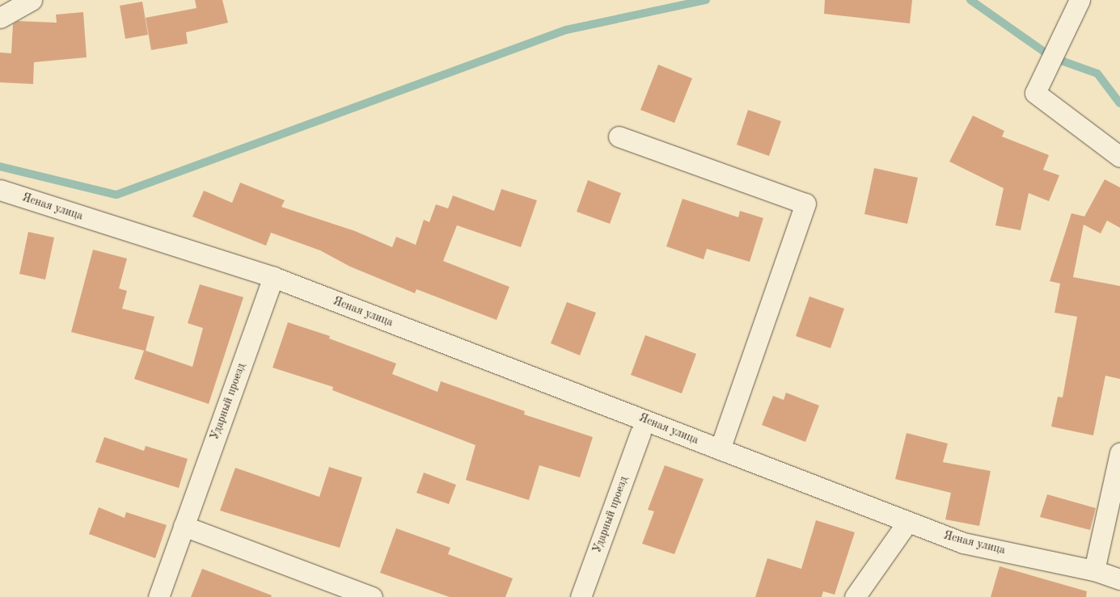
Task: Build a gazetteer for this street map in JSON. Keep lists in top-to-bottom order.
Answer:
{
  "streets": {
    "street": ["Ясная улица", "Ударный проезд"]
  },
  "crossings": [
    ["Ясная улица", "Ударный проезд"]
  ]
}
